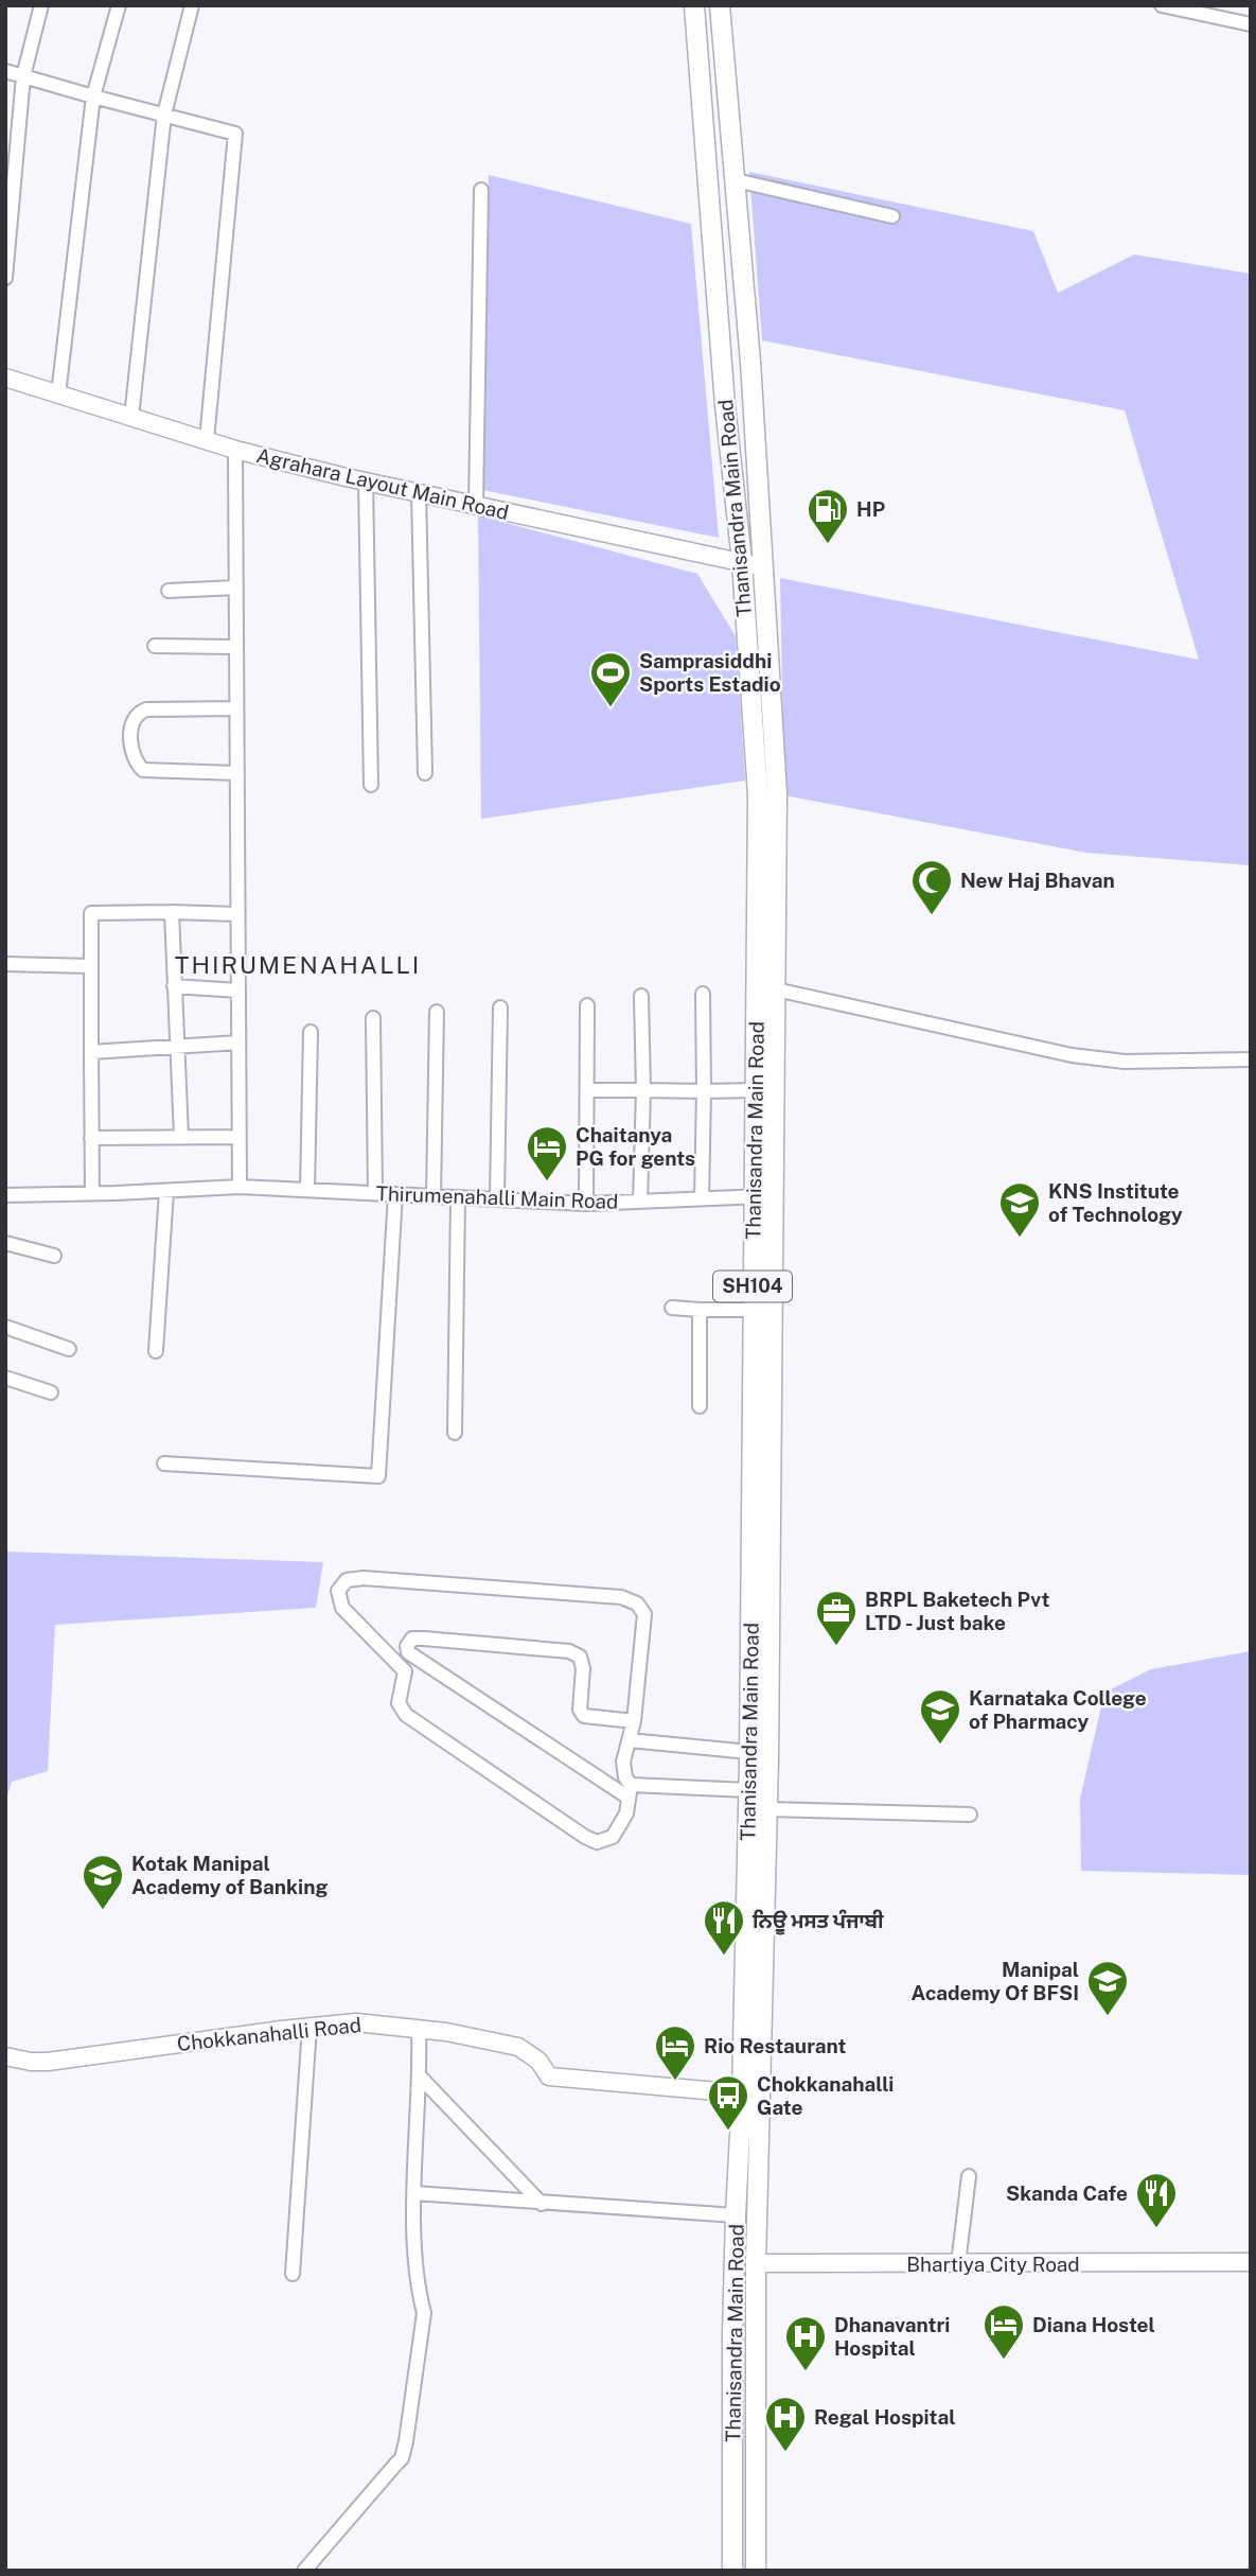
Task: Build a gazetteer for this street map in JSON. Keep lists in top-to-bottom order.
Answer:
{
  "streets": {
    "main road": ["Thanisandra Main Road", "SH104"],
    "street": [
      "Agrahara Layout Main Road",
      "Thirumenahalli Main Road",
      "Chokkanahalli Road",
      "Bhartiya City Road"
    ]
  },
  "crossings": [
    ["Agrahara Layout Main Road", "Thanisandra Main Road"],
    ["Thanisandra Main Road", "Thirumenahalli Main Road"],
    ["Thanisandra Main Road", "Chokkanahalli Road"],
    ["Thanisandra Main Road", "Bhartiya City Road"]
  ],
  "districts": ["THIRUMENAHALLI"],
  "places": {
    "fuel station": ["HP"],
    "sports": ["Samprasiddhi Sports Estadio"],
    "mosque": ["New Haj Bhavan"],
    "hotel": ["Chaitanya PG for gents", "Rio Restaurant", "Diana Hostel"],
    "school or university": [
      "KNS Institute of Technology",
      "Karnataka College of Pharmacy",
      "Kotak Manipal Academy of Banking",
      "Manipal Academy Of BFSI"
    ],
    "office": ["BRPL Baketech Pvt LTD - Just bake"],
    "restaurant": ["ਨਿਉੁੂ ਮਸਤ ਪੰਜਾਬੀ", "Skanda Cafe"],
    "bus stop": ["Chokkanahalli Gate"],
    "hospital": ["Dhanavantri Hospital", "Regal Hospital"]
  }
}
